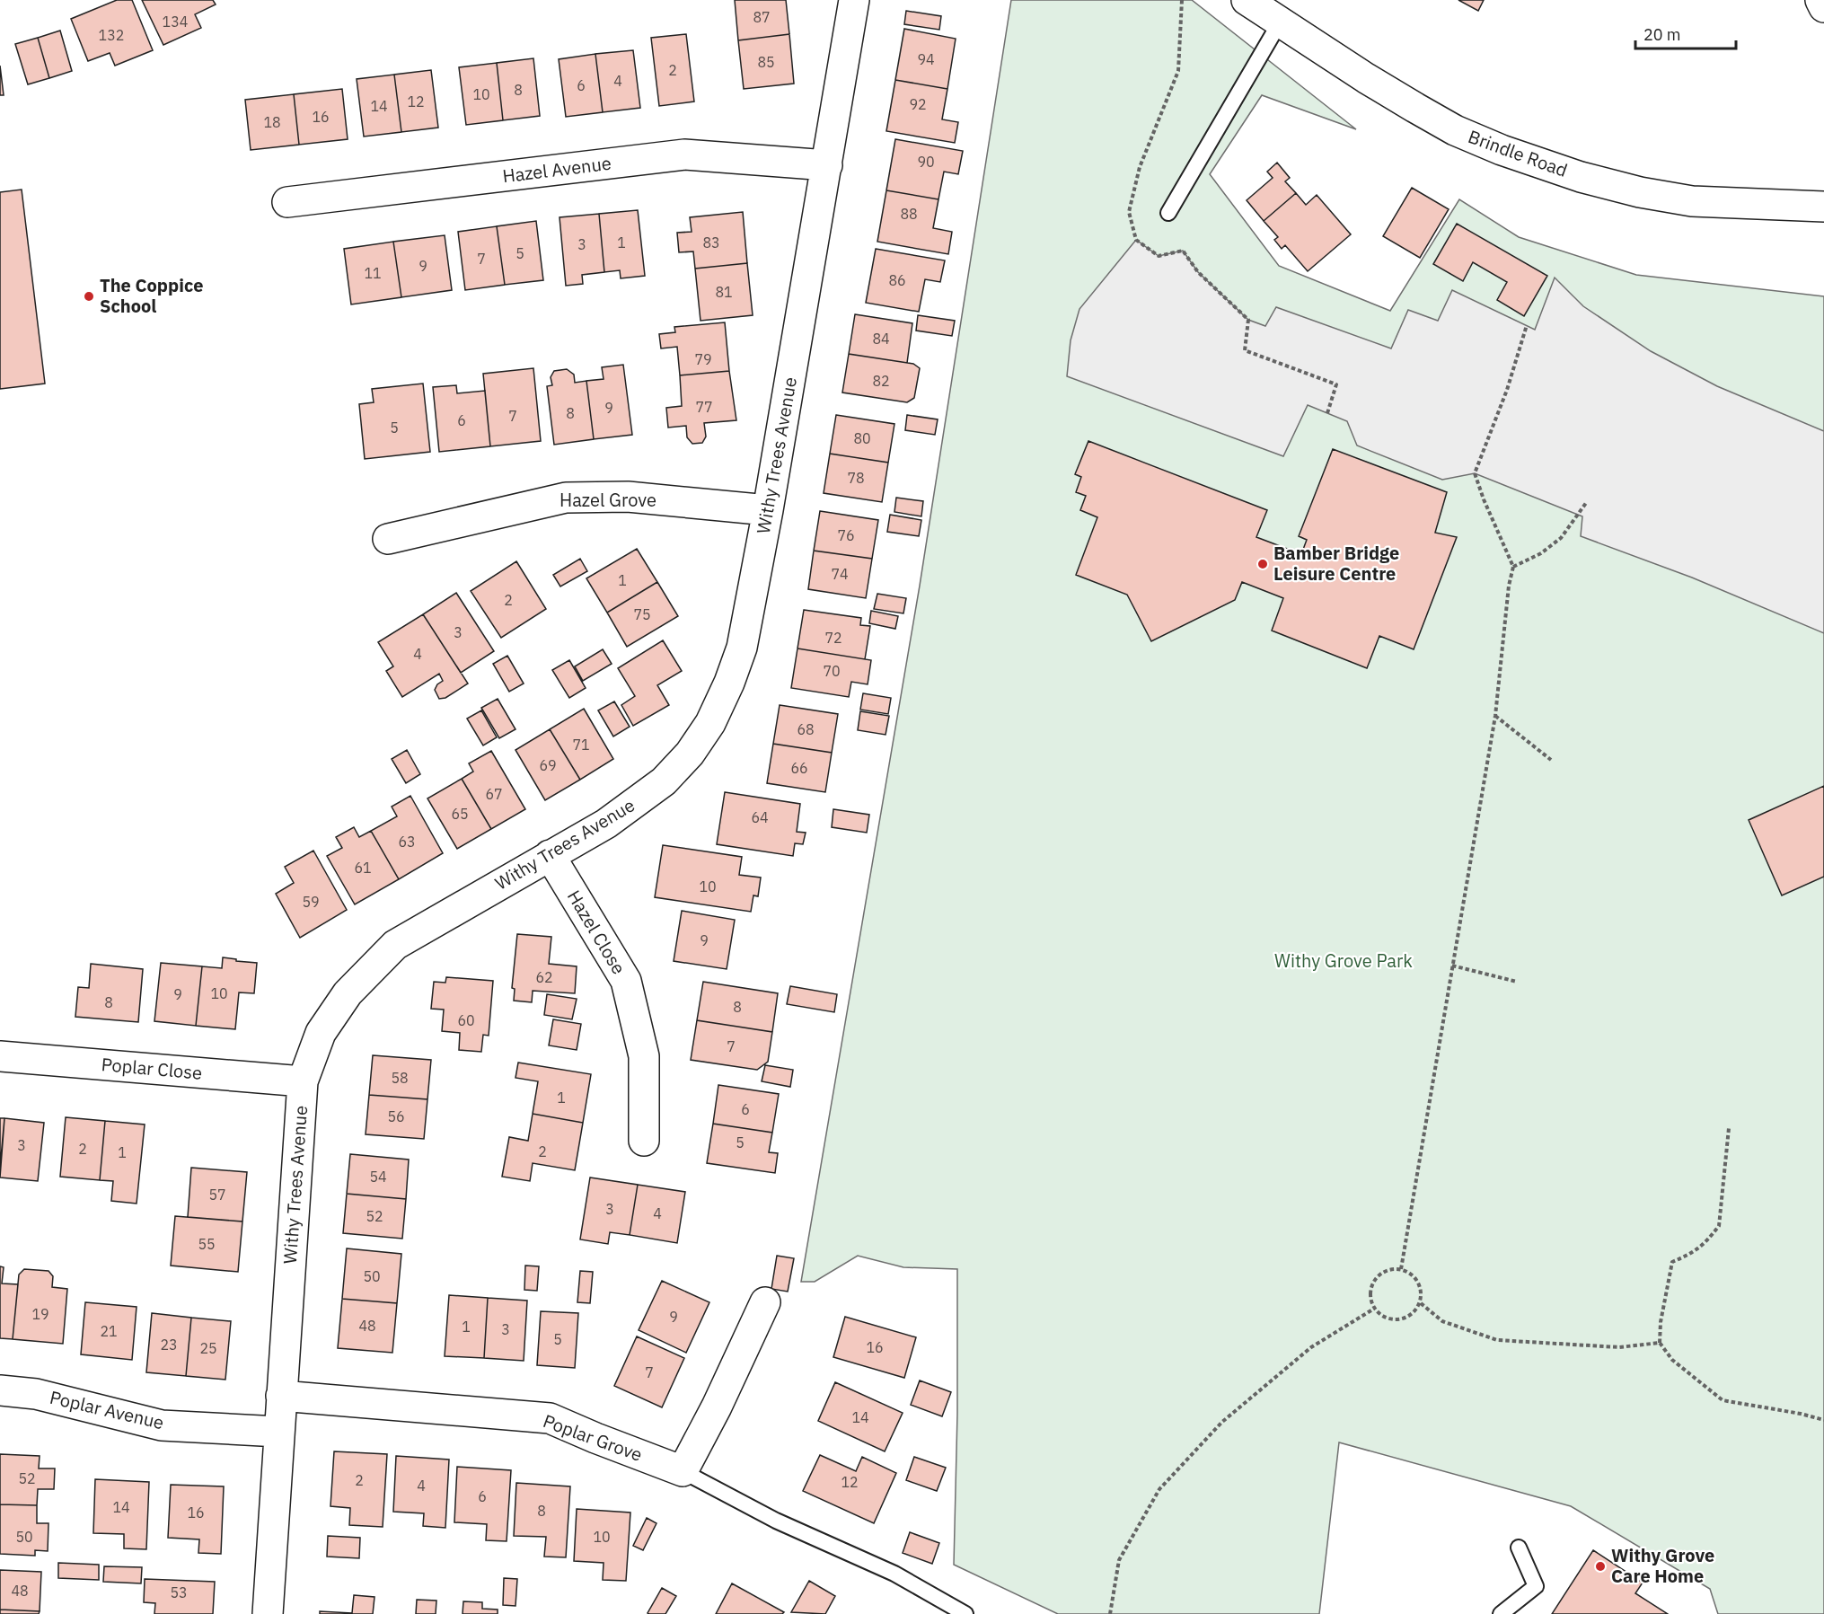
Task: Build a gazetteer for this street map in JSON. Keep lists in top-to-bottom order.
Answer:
{
  "streets": {
    "main road": [
      "Brindle Road",
      "Hazel Avenue",
      "Withy Trees Avenue",
      "Hazel Grove",
      "Hazel Close",
      "Poplar Close",
      "Poplar Avenue",
      "Poplar Grove"
    ]
  },
  "crossings": [
    ["Hazel Avenue", "Withy Trees Avenue"],
    ["Withy Trees Avenue", "Hazel Grove"],
    ["Withy Trees Avenue", "Hazel Close"],
    ["Withy Trees Avenue", "Poplar Close"],
    ["Withy Trees Avenue", "Poplar Avenue"],
    ["Withy Trees Avenue", "Poplar Grove"]
  ],
  "parks": ["Withy Grove Park"],
  "places": ["The Coppice School", "Bamber Bridge Leisure Centre", "Withy Grove Care Home"],
  "house_numbers": [
    "87",
    "134",
    "132",
    "94",
    "85",
    "2",
    "4",
    "6",
    "8",
    "10",
    "12",
    "92",
    "14",
    "16",
    "18",
    "90",
    "88",
    "1",
    "83",
    "3",
    "5",
    "7",
    "9",
    "11",
    "86",
    "81",
    "84",
    "79",
    "82",
    "77",
    "9",
    "8",
    "7",
    "6",
    "5",
    "80",
    "78",
    "76",
    "74",
    "1",
    "2",
    "75",
    "3",
    "72",
    "4",
    "70",
    "68",
    "71",
    "69",
    "66",
    "67",
    "65",
    "64",
    "63",
    "61",
    "10",
    "59",
    "9",
    "62",
    "10",
    "9",
    "8",
    "8",
    "60",
    "7",
    "58",
    "1",
    "6",
    "56",
    "5",
    "3",
    "2",
    "2",
    "1",
    "54",
    "57",
    "3",
    "4",
    "52",
    "55",
    "50",
    "19",
    "9",
    "48",
    "1",
    "3",
    "21",
    "5",
    "23",
    "16",
    "25",
    "7",
    "14",
    "52",
    "2",
    "12",
    "4",
    "6",
    "14",
    "8",
    "16",
    "50",
    "10",
    "48",
    "53"
  ],
  "scale_bar": "20 m"
}
